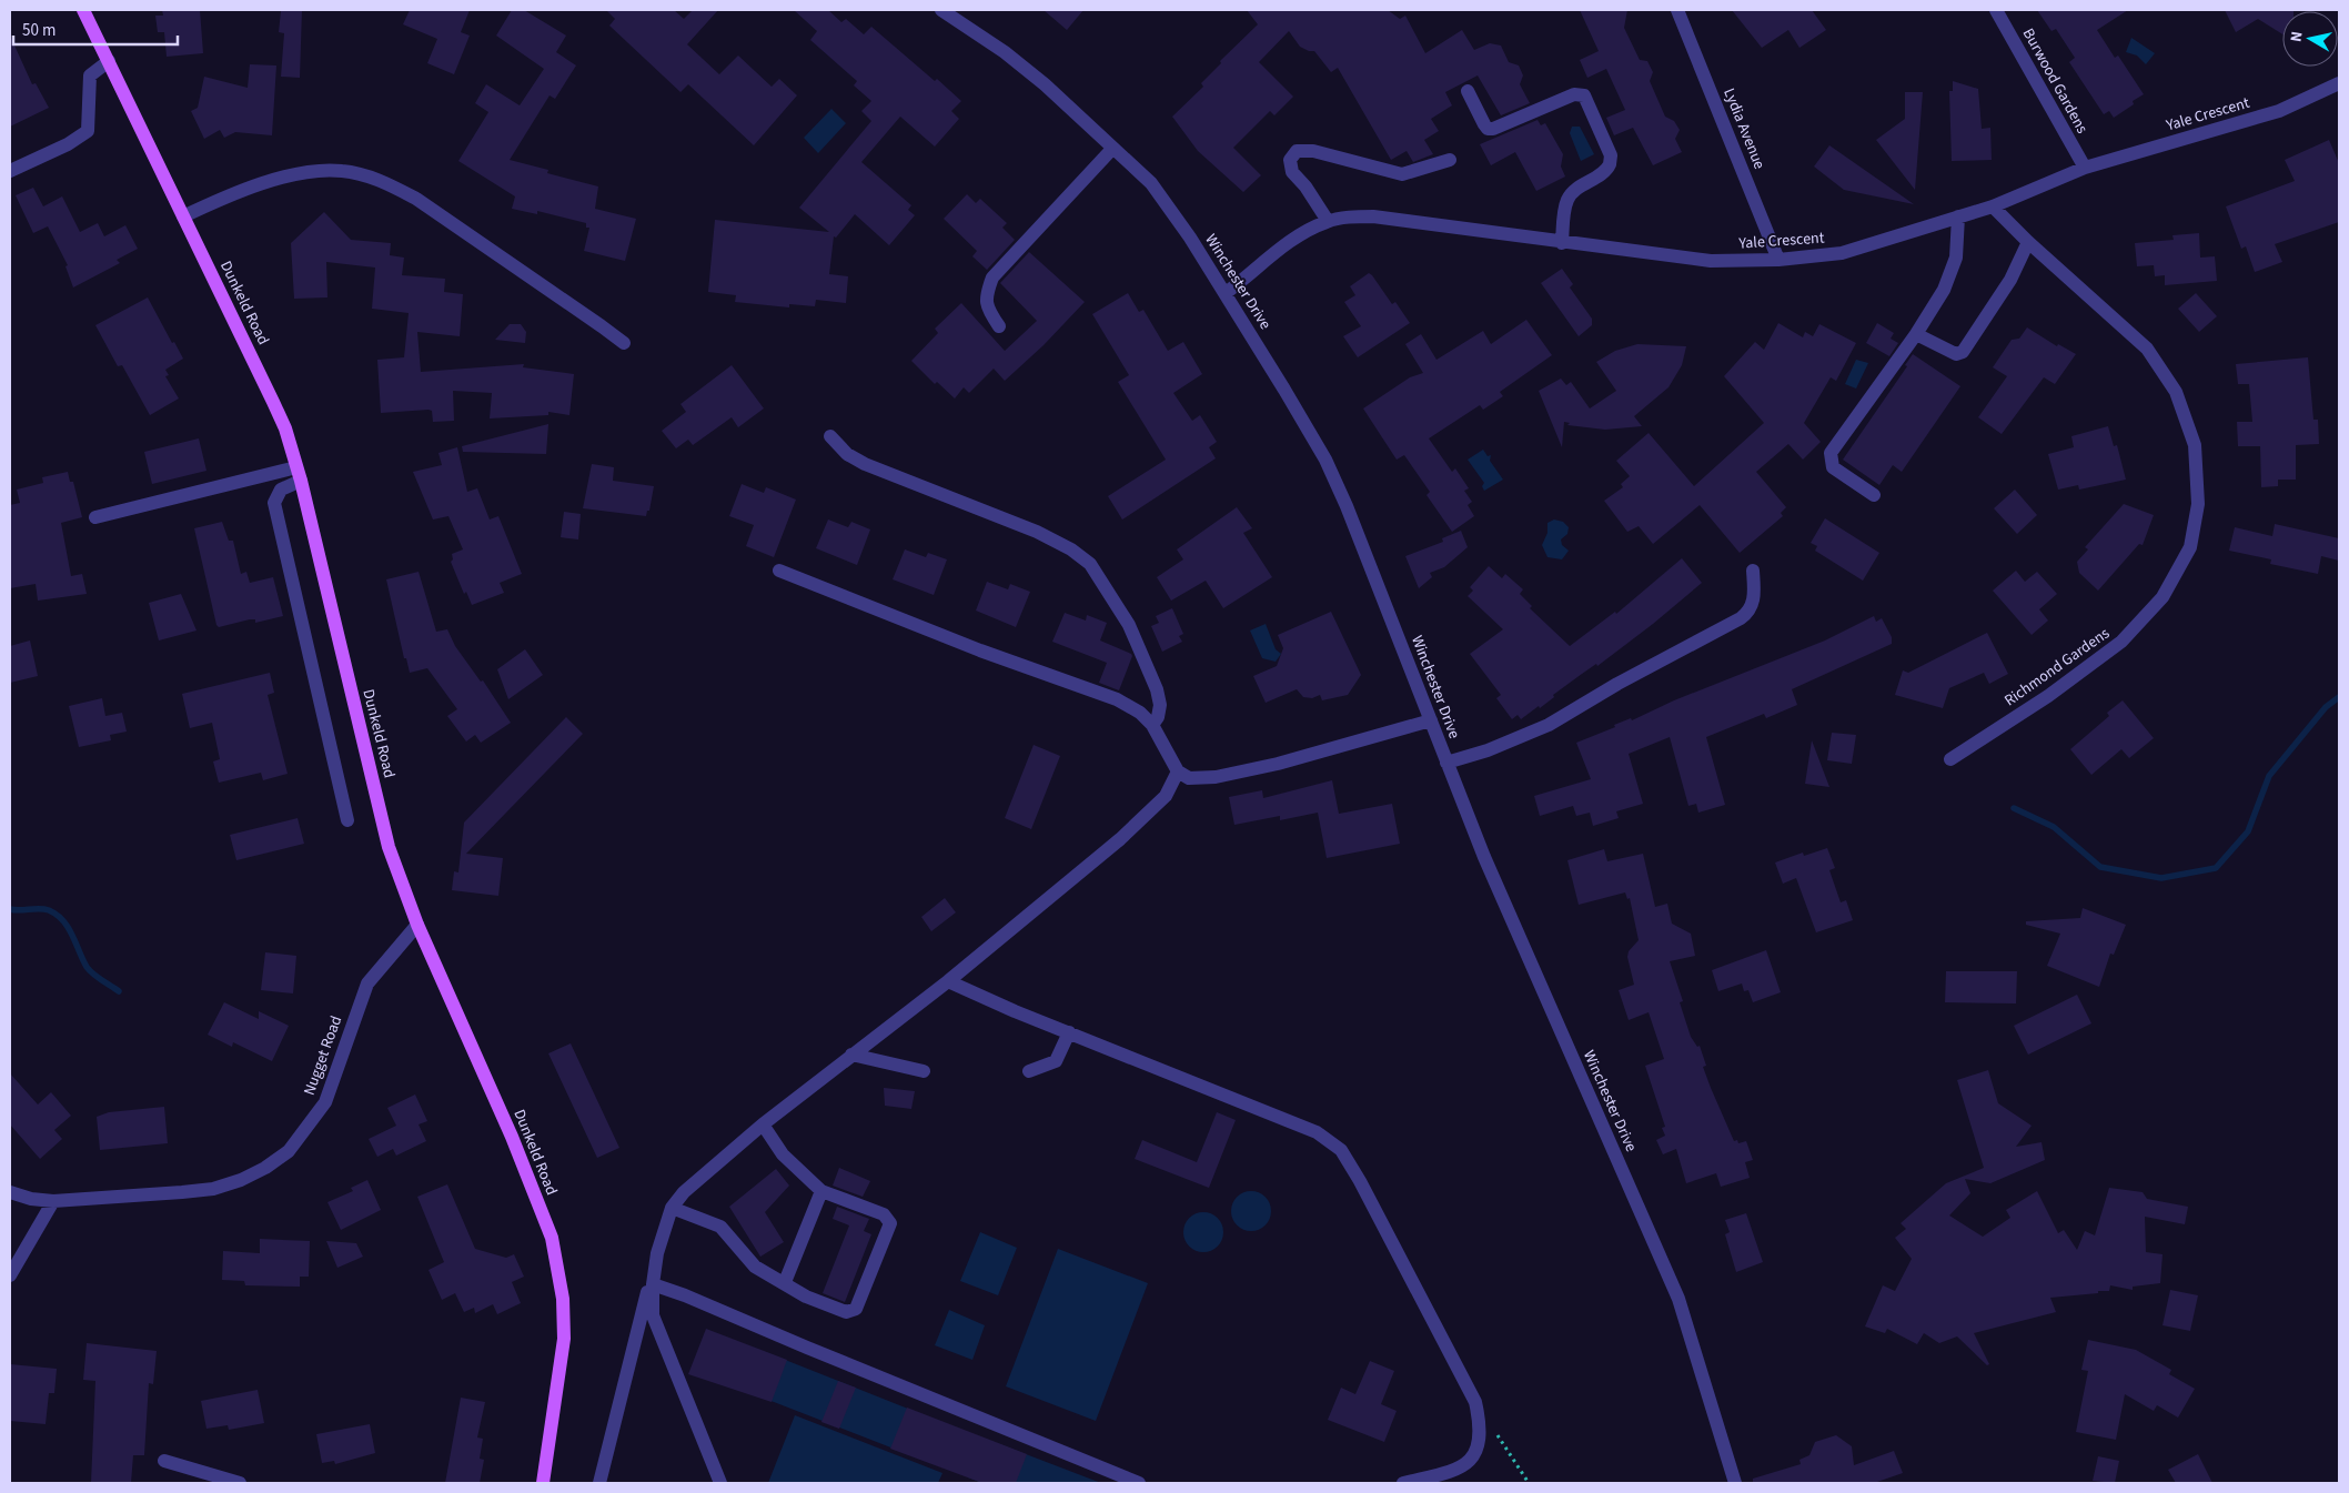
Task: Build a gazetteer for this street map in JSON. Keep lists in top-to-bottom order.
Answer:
{
  "streets": {
    "main road": ["Dunkeld Road"],
    "street": [
      "Burwood Gardens",
      "Yale Crescent",
      "Lydia Avenue",
      "Winchester Drive",
      "Richmond Gardens",
      "Nugget Road"
    ]
  },
  "crossings": [
    ["Burwood Gardens", "Yale Crescent"],
    ["Yale Crescent", "Lydia Avenue"],
    ["Yale Crescent", "Winchester Drive"],
    ["Yale Crescent", "Richmond Gardens"],
    ["Dunkeld Road", "Nugget Road"]
  ],
  "scale_bar": "50 m",
  "north": "left"
}
